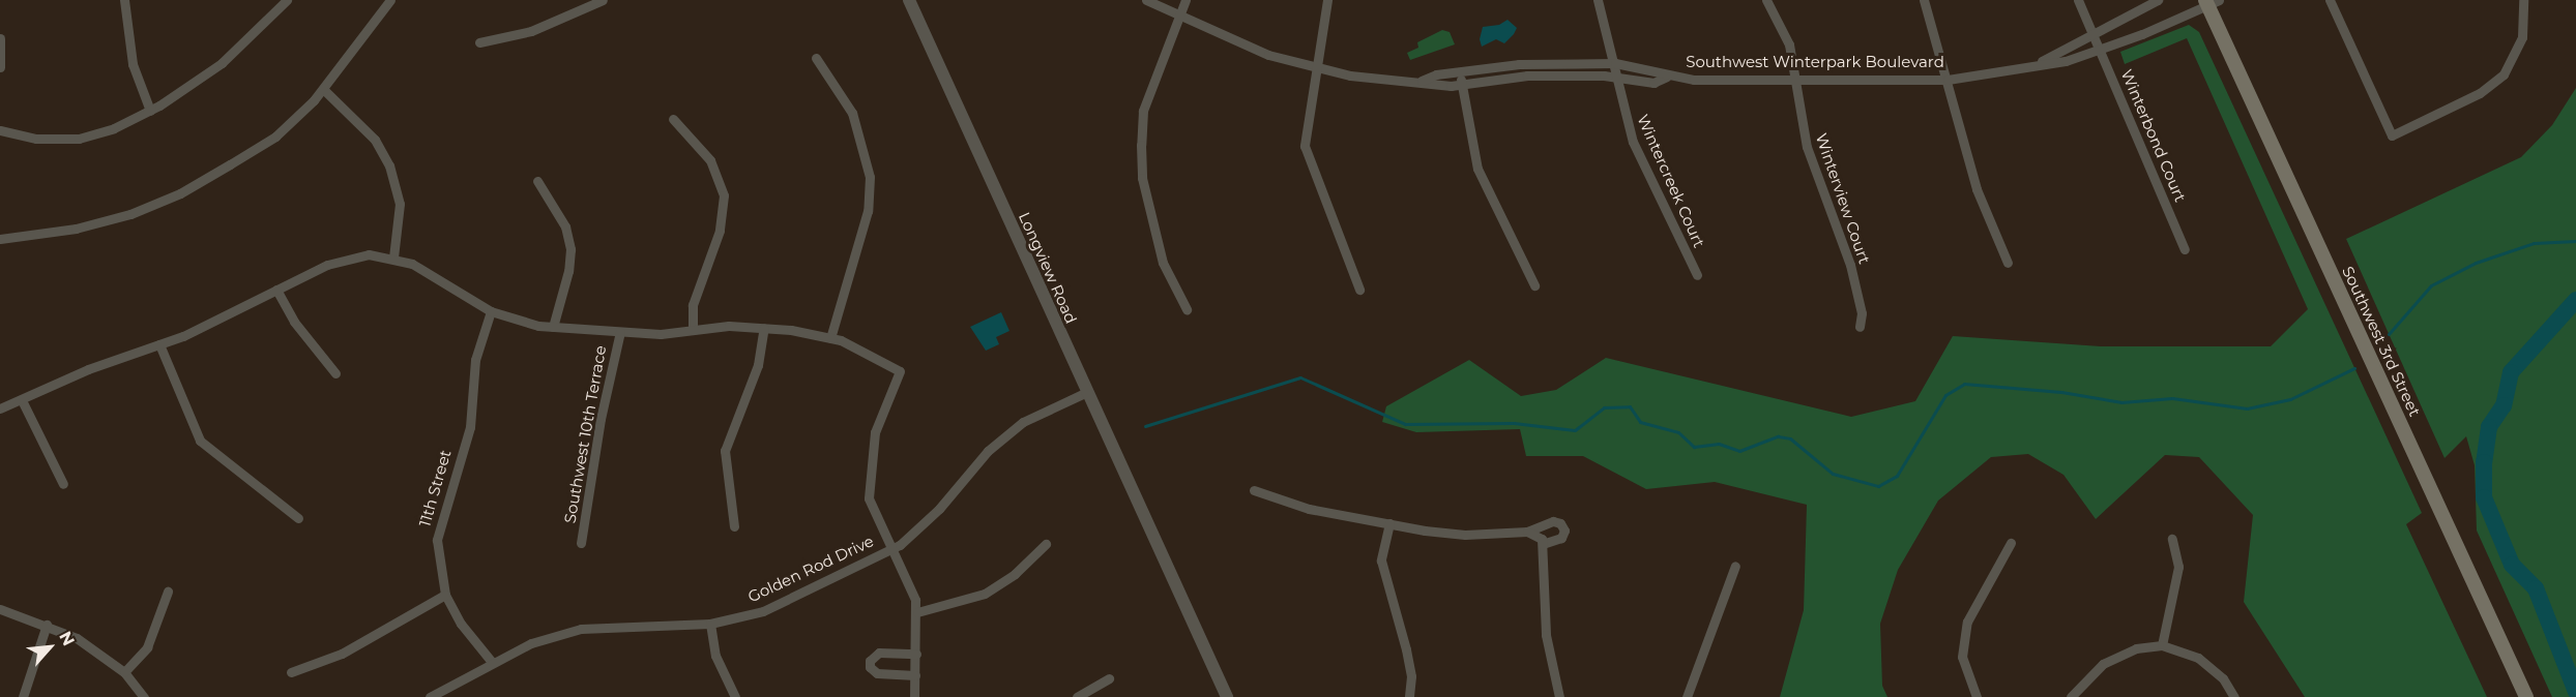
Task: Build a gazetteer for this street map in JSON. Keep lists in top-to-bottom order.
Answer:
{
  "streets": {
    "main road": ["Southwest 3rd Street"],
    "street": [
      "Southwest Winterpark Boulevard",
      "Winterbond Court",
      "Wintercreek Court",
      "Winterview Court",
      "Longview Road",
      "Southwest 10th Terrace",
      "11th Street",
      "Golden Rod Drive"
    ]
  },
  "crossings": [
    ["Southwest Winterpark Boulevard", "Winterbond Court"],
    ["Southwest Winterpark Boulevard", "Wintercreek Court"],
    ["Southwest Winterpark Boulevard", "Winterview Court"],
    ["Southwest Winterpark Boulevard", "Southwest 3rd Street"],
    ["Longview Road", "Golden Rod Drive"],
    ["11th Street", "Golden Rod Drive"]
  ],
  "north": "top right"
}
